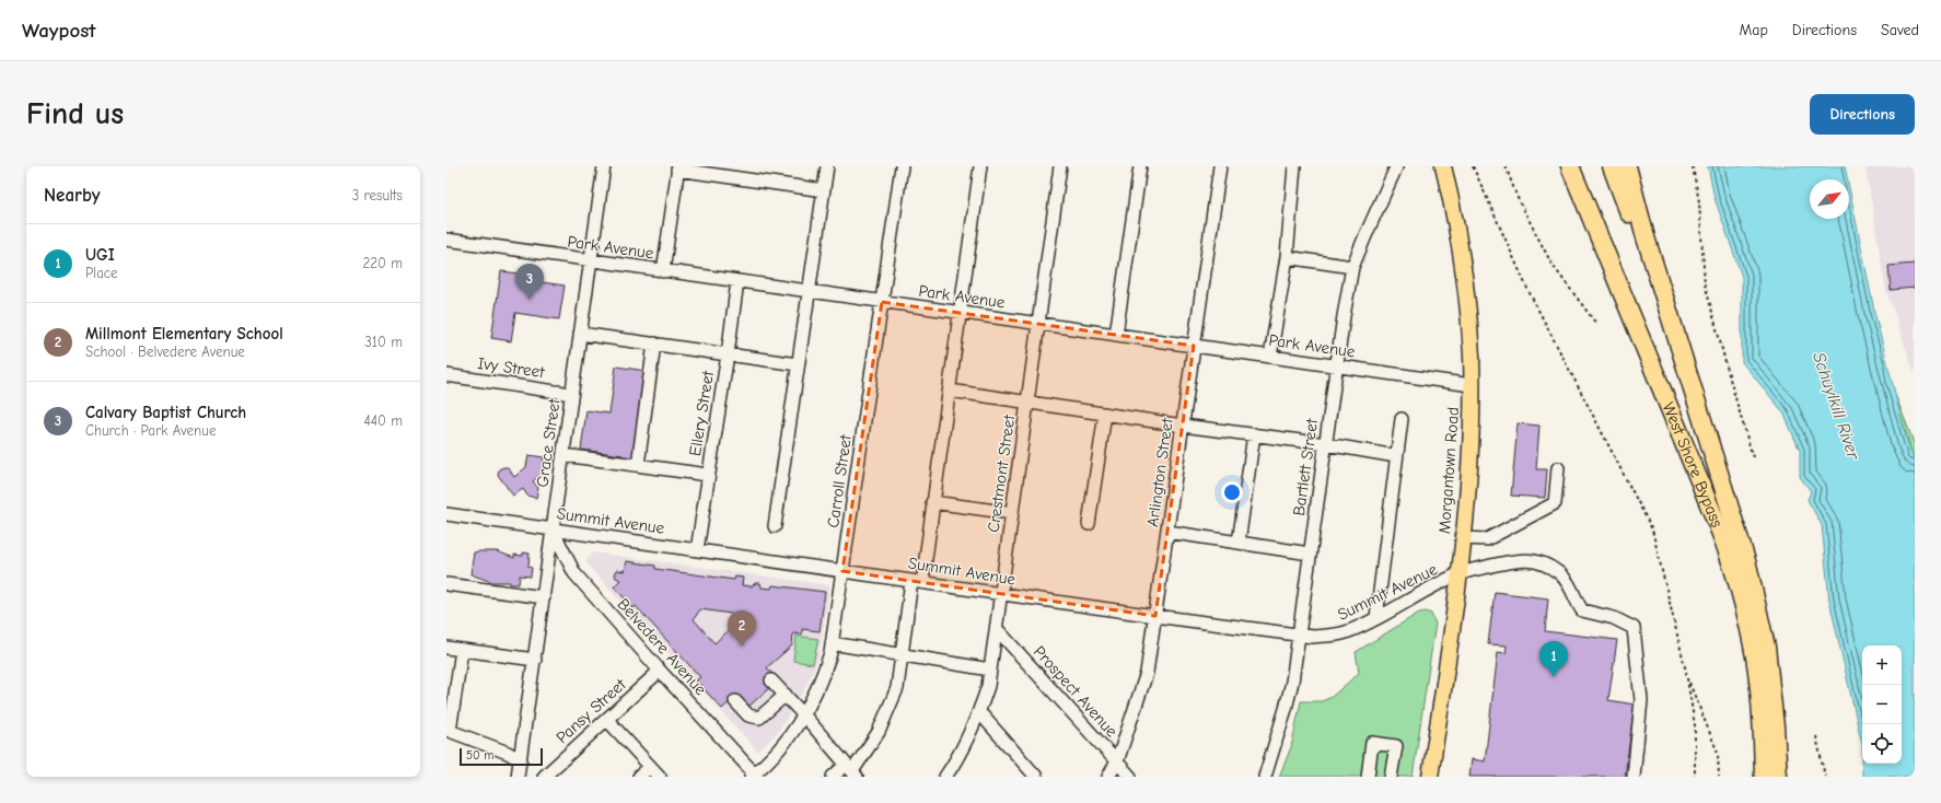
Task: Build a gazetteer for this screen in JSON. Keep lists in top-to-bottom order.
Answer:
{
  "streets": {
    "highway": ["West Shore Bypass"],
    "main road": ["Morgantown Road"],
    "street": [
      "Park Avenue",
      "Ivy Street",
      "Ellery Street",
      "Grace Street",
      "Bartlett Street",
      "Arlington Street",
      "Crestmont Street",
      "Carroll Street",
      "Summit Avenue",
      "Belvedere Avenue",
      "Prospect Avenue",
      "Pansy Street"
    ]
  },
  "crossings": [
    ["Park Avenue", "Ellery Street"],
    ["Park Avenue", "Grace Street"],
    ["Park Avenue", "Bartlett Street"],
    ["Park Avenue", "Morgantown Road"],
    ["Park Avenue", "Arlington Street"],
    ["Park Avenue", "Crestmont Street"],
    ["Park Avenue", "Carroll Street"],
    ["Ivy Street", "Grace Street"],
    ["Ellery Street", "Summit Avenue"],
    ["Grace Street", "Summit Avenue"],
    ["Grace Street", "Belvedere Avenue"],
    ["Bartlett Street", "Summit Avenue"],
    ["Morgantown Road", "Summit Avenue"],
    ["Arlington Street", "Summit Avenue"],
    ["Arlington Street", "Prospect Avenue"],
    ["Crestmont Street", "Summit Avenue"],
    ["Crestmont Street", "Prospect Avenue"],
    ["Carroll Street", "Summit Avenue"],
    ["Carroll Street", "Belvedere Avenue"],
    ["Summit Avenue", "Belvedere Avenue"],
    ["Belvedere Avenue", "Pansy Street"]
  ],
  "water": ["Schuylkill River"],
  "scale_bar": "50 m",
  "north": "top right",
  "page": {
    "header": "Waypost",
    "nav": ["Map", "Directions", "Saved"],
    "buttons": "Directions",
    "title": "Find us",
    "heading": ["Nearby", "3 results"],
    "list": [
      {
        "mark": "1",
        "name": "UGI",
        "note": "Place",
        "value": "220 m"
      },
      {
        "mark": "2",
        "name": "Millmont Elementary School",
        "note": "School · Belvedere Avenue",
        "value": "310 m"
      },
      {
        "mark": "3",
        "name": "Calvary Baptist Church",
        "note": "Church · Park Avenue",
        "value": "440 m"
      }
    ],
    "pins": ["3", "2", "1"],
    "map_buttons": ["+", "−"],
    "scale": "50 m"
  }
}
